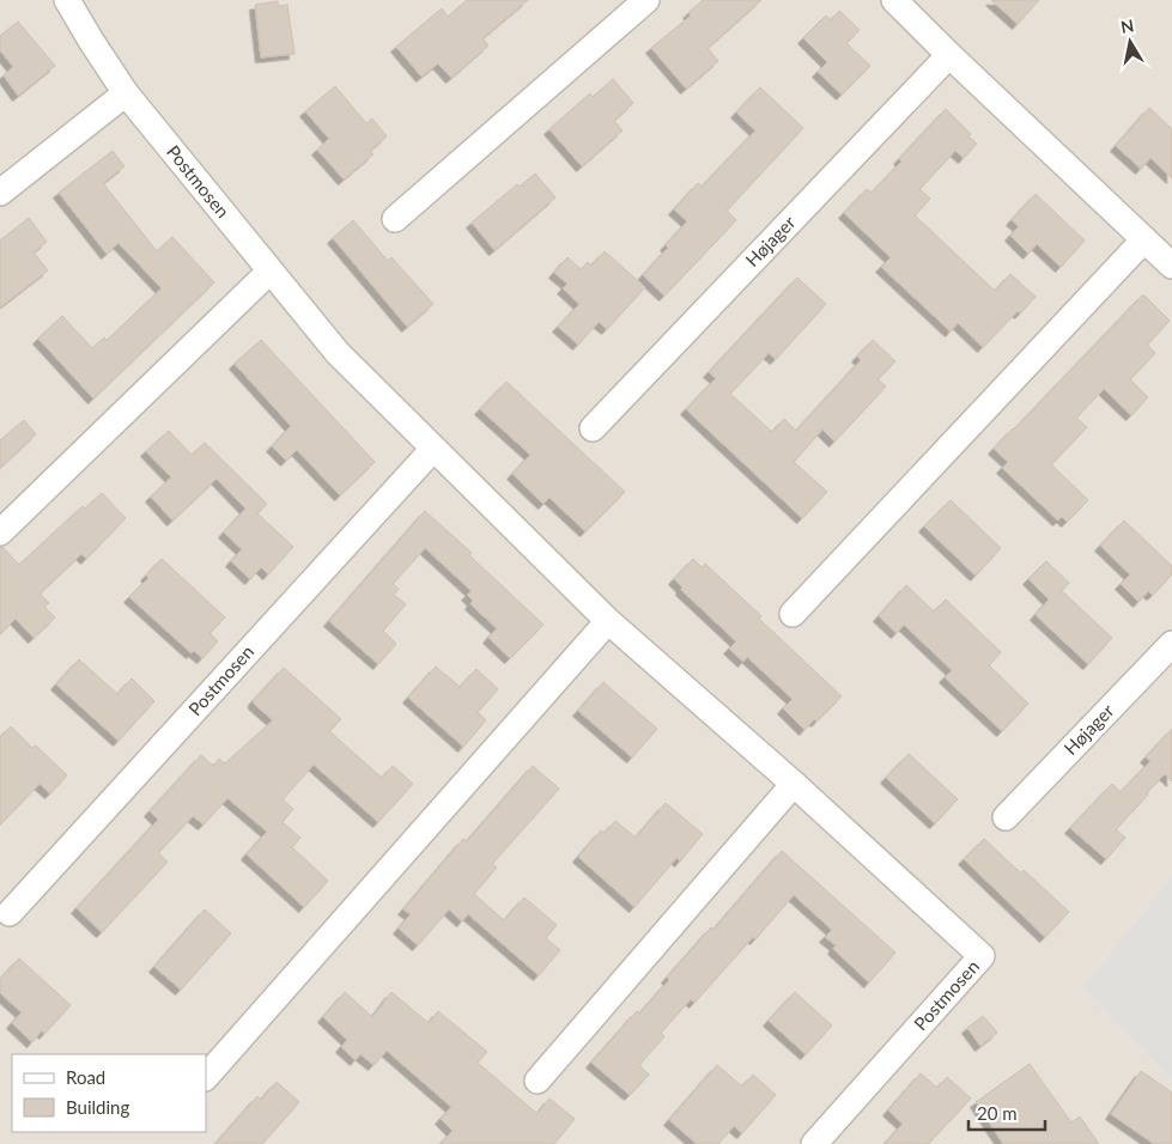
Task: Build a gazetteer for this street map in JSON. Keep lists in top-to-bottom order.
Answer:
{
  "streets": {
    "street": ["Postmosen", "Højager"]
  },
  "legend": ["Road", "Building"],
  "scale_bar": "20 m",
  "north": "top"
}
